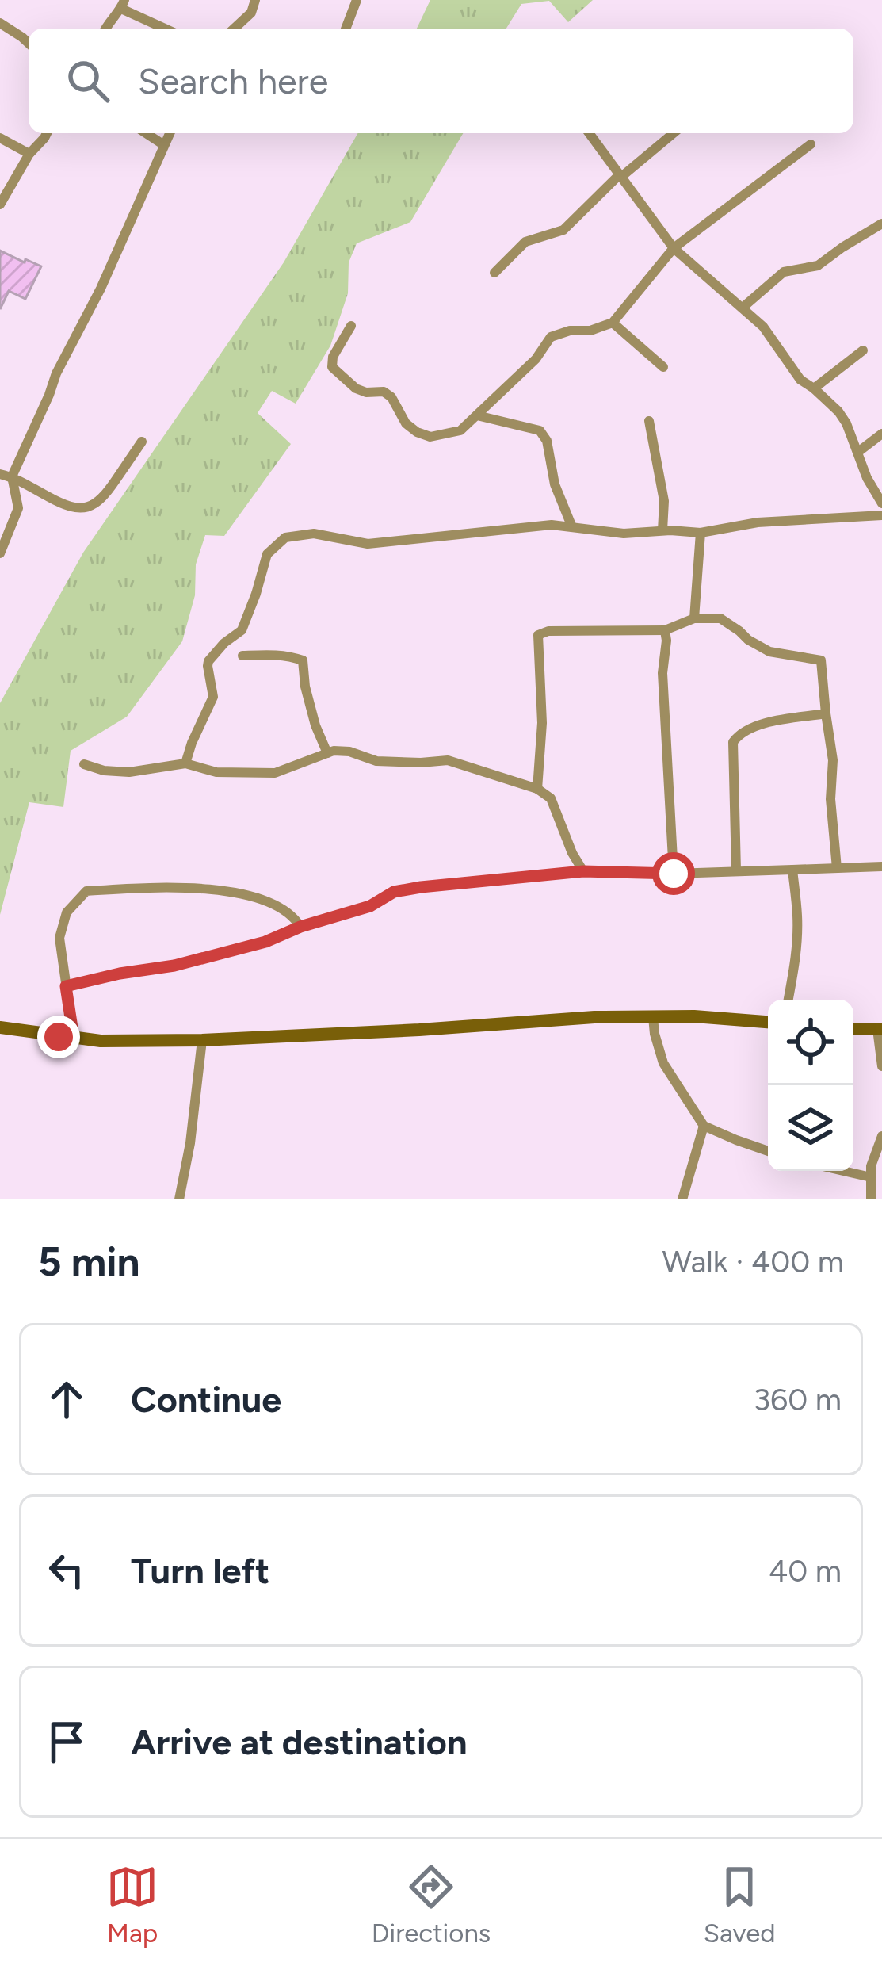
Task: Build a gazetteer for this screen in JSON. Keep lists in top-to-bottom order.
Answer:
{
  "page": {
    "search": "Search here",
    "heading": ["5 min", "Walk · 400 m"],
    "list": [
      ["Continue", "360 m"],
      ["Turn left", "40 m"],
      "Arrive at destination"
    ],
    "nav": ["Map", "Directions", "Saved"]
  }
}
